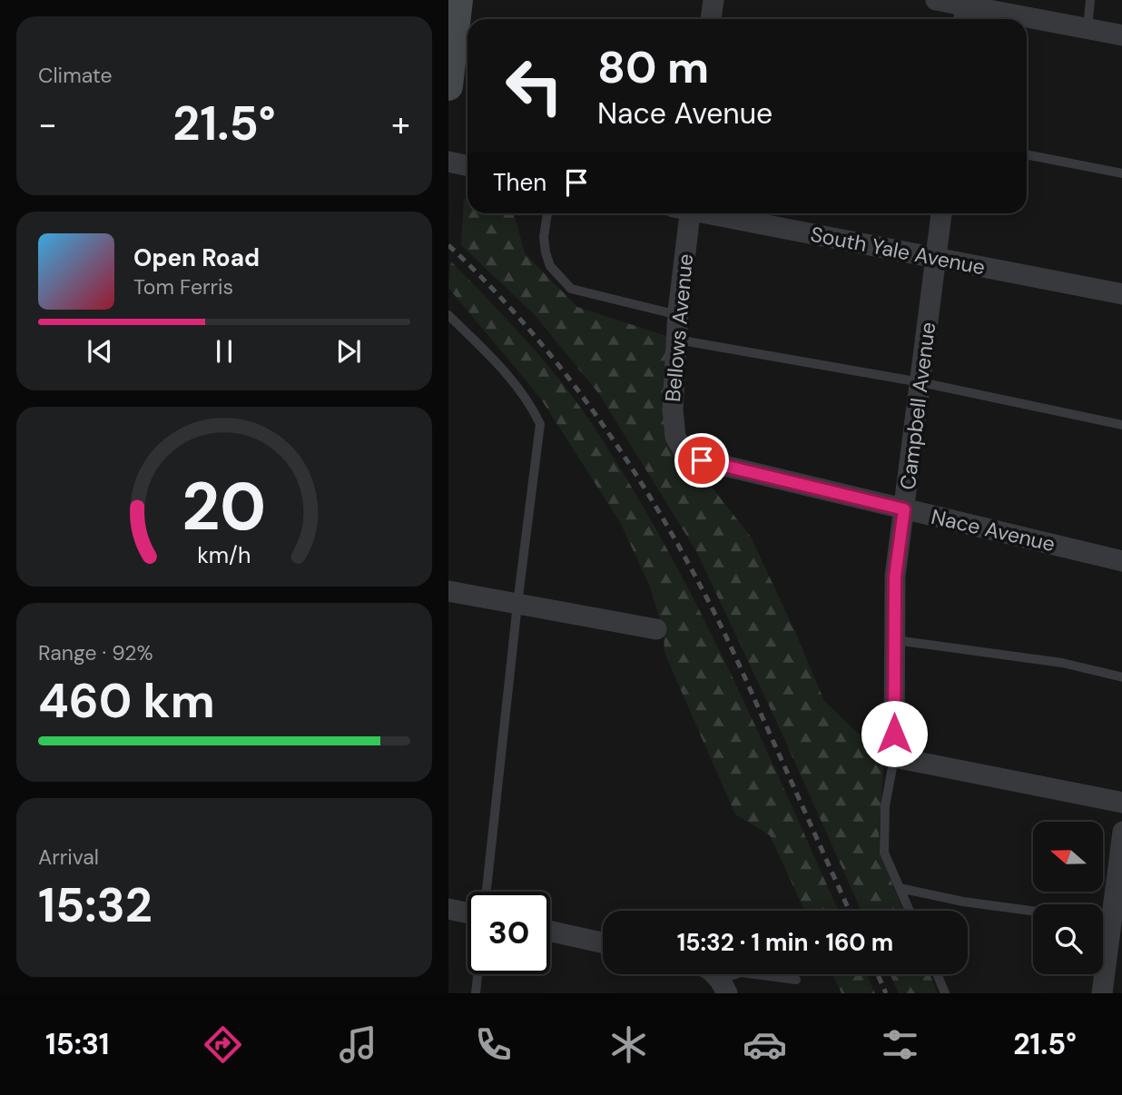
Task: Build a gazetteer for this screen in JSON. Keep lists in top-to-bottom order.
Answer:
{
  "streets": {
    "street": [
      "South Yale Avenue",
      "Bellows Avenue",
      "Campbell Avenue",
      "Nace Avenue"
    ]
  },
  "crossings": [
    ["South Yale Avenue", "Campbell Avenue"],
    ["Bellows Avenue", "Nace Avenue"],
    ["Campbell Avenue", "Nace Avenue"]
  ],
  "north": "left",
  "page": {
    "tile": [
      "Climate",
      ["Range · 92%", "460 km"],
      ["Arrival", "15:32"]
    ],
    "turn": ["80 m", "Nace Avenue"],
    "heat": ["−", "21.5°", "+"],
    "then": "Then",
    "song": ["Open Road", "Tom Ferris"],
    "limit": "30",
    "trip": "15:32 · 1 min · 160 m",
    "tabs": ["15:31", "21.5°"],
    "gauge": ["20", "km/h"]
  }
}
